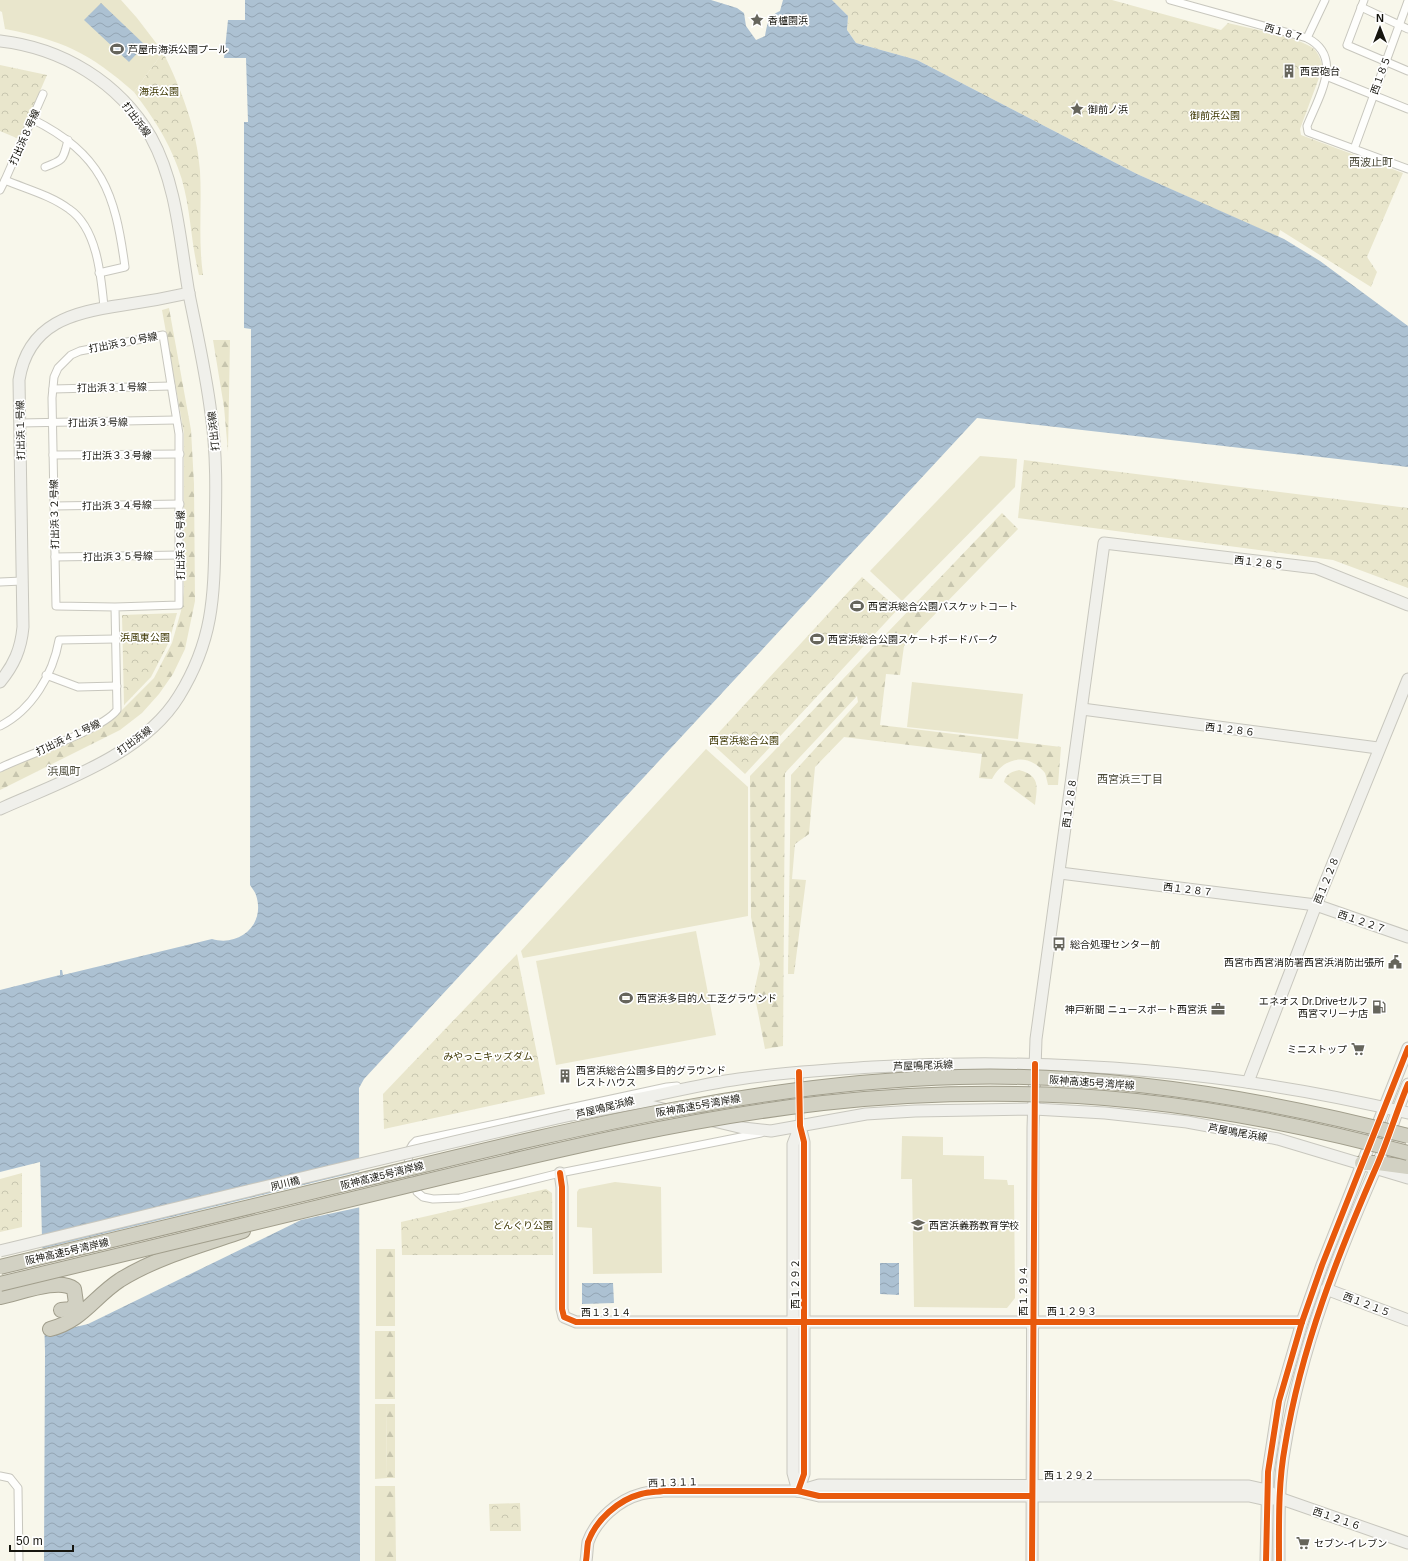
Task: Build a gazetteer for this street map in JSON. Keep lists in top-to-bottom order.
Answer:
{
  "streets": {
    "highway": ["阪神高速5号湾岸線"],
    "street": [
      "西１８７",
      "西１８５",
      "打出浜線",
      "打出浜８号線",
      "打出浜３０号線",
      "打出浜３１号線",
      "打出浜３号線",
      "打出浜１号線",
      "打出浜３３号線",
      "打出浜３４号線",
      "打出浜３２号線",
      "打出浜３６号線",
      "打出浜３５号線",
      "西１２８５",
      "西１２８６",
      "打出浜４１号線",
      "西１２８８",
      "西１２２８",
      "西１２８７",
      "西１２２７",
      "芦屋鳴尾浜線",
      "夙川橋",
      "西１２９２",
      "西１２９４",
      "西１２１５",
      "西１２９３",
      "西１３１４",
      "西１３１１",
      "西１２１６"
    ]
  },
  "crossings": [
    ["西１８７", "西１８５"],
    ["打出浜線", "打出浜１号線"],
    ["打出浜３０号線", "打出浜３１号線"],
    ["打出浜３０号線", "打出浜３号線"],
    ["打出浜３０号線", "打出浜３２号線"],
    ["打出浜３０号線", "打出浜３６号線"],
    ["打出浜３号線", "打出浜１号線"],
    ["打出浜３号線", "打出浜３２号線"],
    ["打出浜３号線", "打出浜３６号線"],
    ["打出浜３３号線", "打出浜３２号線"],
    ["打出浜３３号線", "打出浜３６号線"],
    ["打出浜３４号線", "打出浜３２号線"],
    ["打出浜３４号線", "打出浜３６号線"],
    ["打出浜３２号線", "打出浜３６号線"],
    ["打出浜３２号線", "打出浜３５号線"],
    ["打出浜３２号線", "打出浜４１号線"],
    ["打出浜３６号線", "打出浜３５号線"],
    ["打出浜３６号線", "打出浜４１号線"],
    ["西１２８５", "西１２８８"],
    ["西１２８６", "西１２８８"],
    ["西１２８６", "西１２２８"],
    ["西１２８８", "西１２８７"],
    ["西１２８８", "芦屋鳴尾浜線"],
    ["西１２８８", "西１２９４"],
    ["西１２２８", "西１２８７"],
    ["西１２２８", "西１２２７"],
    ["西１２２８", "芦屋鳴尾浜線"],
    ["西１２８７", "西１２２７"],
    ["芦屋鳴尾浜線", "夙川橋"],
    ["芦屋鳴尾浜線", "西１２９２"],
    ["芦屋鳴尾浜線", "西１２９４"],
    ["西１２９２", "西１２９４"],
    ["西１２９２", "西１２９３"],
    ["西１２９２", "西１３１４"],
    ["西１２９２", "西１３１１"],
    ["西１２９２", "西１２１６"],
    ["西１２９４", "西１２９３"],
    ["西１２９３", "西１３１４"]
  ],
  "districts": ["西波止町", "浜風町", "西宮浜三丁目"],
  "parks": [
    "海浜公園",
    "御前浜公園",
    "浜風東公園",
    "西宮浜総合公園",
    "みやっこキッズダム",
    "どんぐり公園"
  ],
  "places": {
    "place": ["香櫨園浜", "御前ノ浜"],
    "sports": [
      "芦屋市海浜公園プール",
      "西宮浜総合公園バスケットコート",
      "西宮浜総合公園スケートボードパーク",
      "西宮浜多目的人工芝グラウンド"
    ],
    "building": ["西宮砲台", "西宮浜総合公園多目的グラウンド レストハウス"],
    "bus stop": ["総合処理センター前"],
    "public building": ["西宮市西宮消防署西宮浜消防出張所"],
    "fuel station": ["エネオス Dr.Driveセルフ 西宮マリーナ店"],
    "office": ["神戸新聞 ニュースポート西宮浜"],
    "supermarket": ["ミニストップ", "セブン-イレブン"],
    "school or university": ["西宮浜義務教育学校"]
  },
  "scale_bar": "50 m",
  "north": "top"
}
